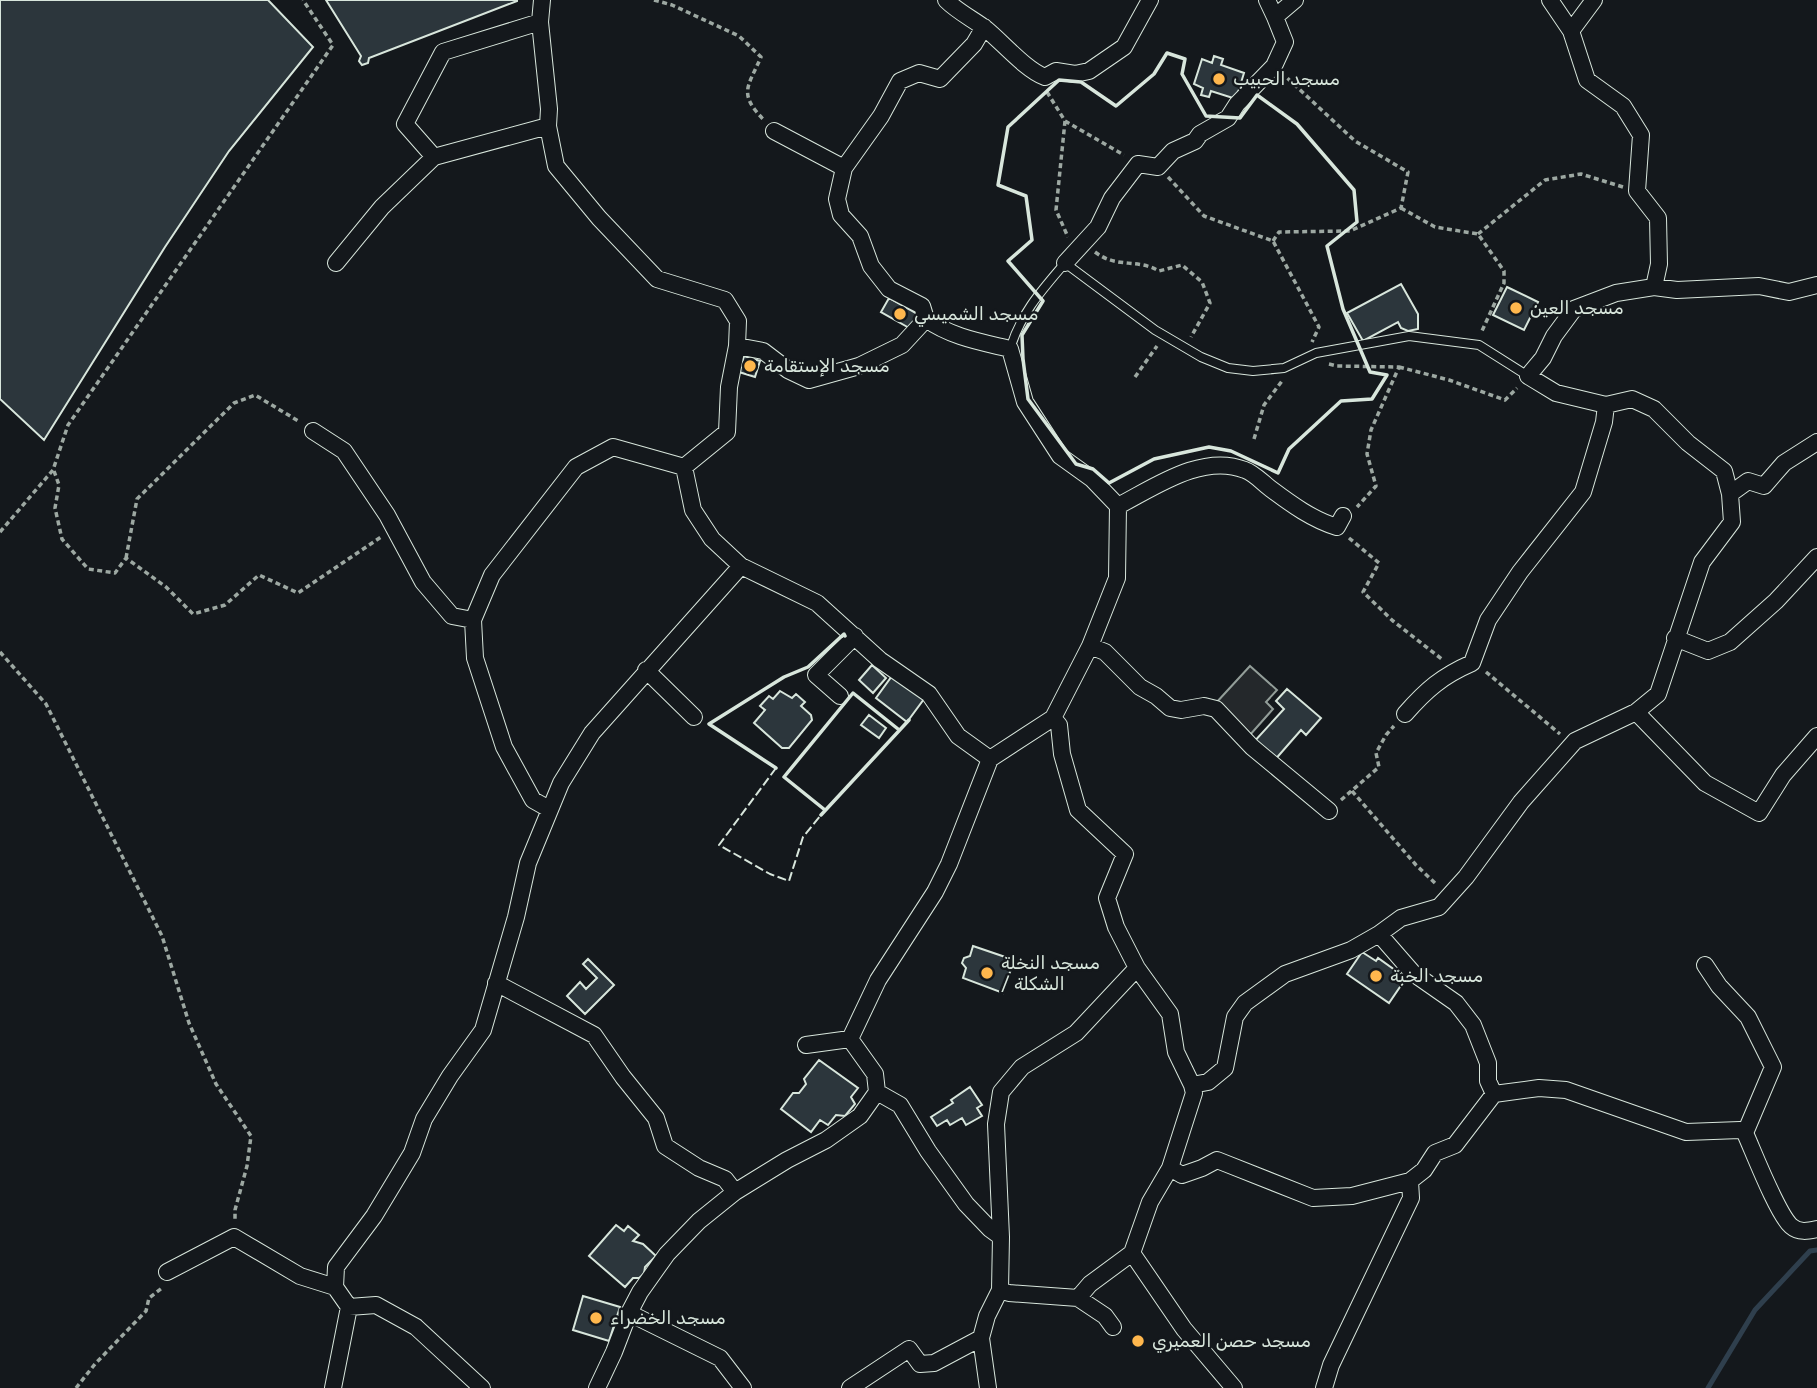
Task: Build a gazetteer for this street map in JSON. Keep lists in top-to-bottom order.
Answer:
{
  "places": [
    "مسجد الحبيب",
    "مسجد العين",
    "مسجد الشميسي",
    "مسجد الإستقامة",
    "مسجد النخلة / الشكلة",
    "مسجد الخبة",
    "مسجد الخضراء",
    "مسجد حصن العميري"
  ]
}
